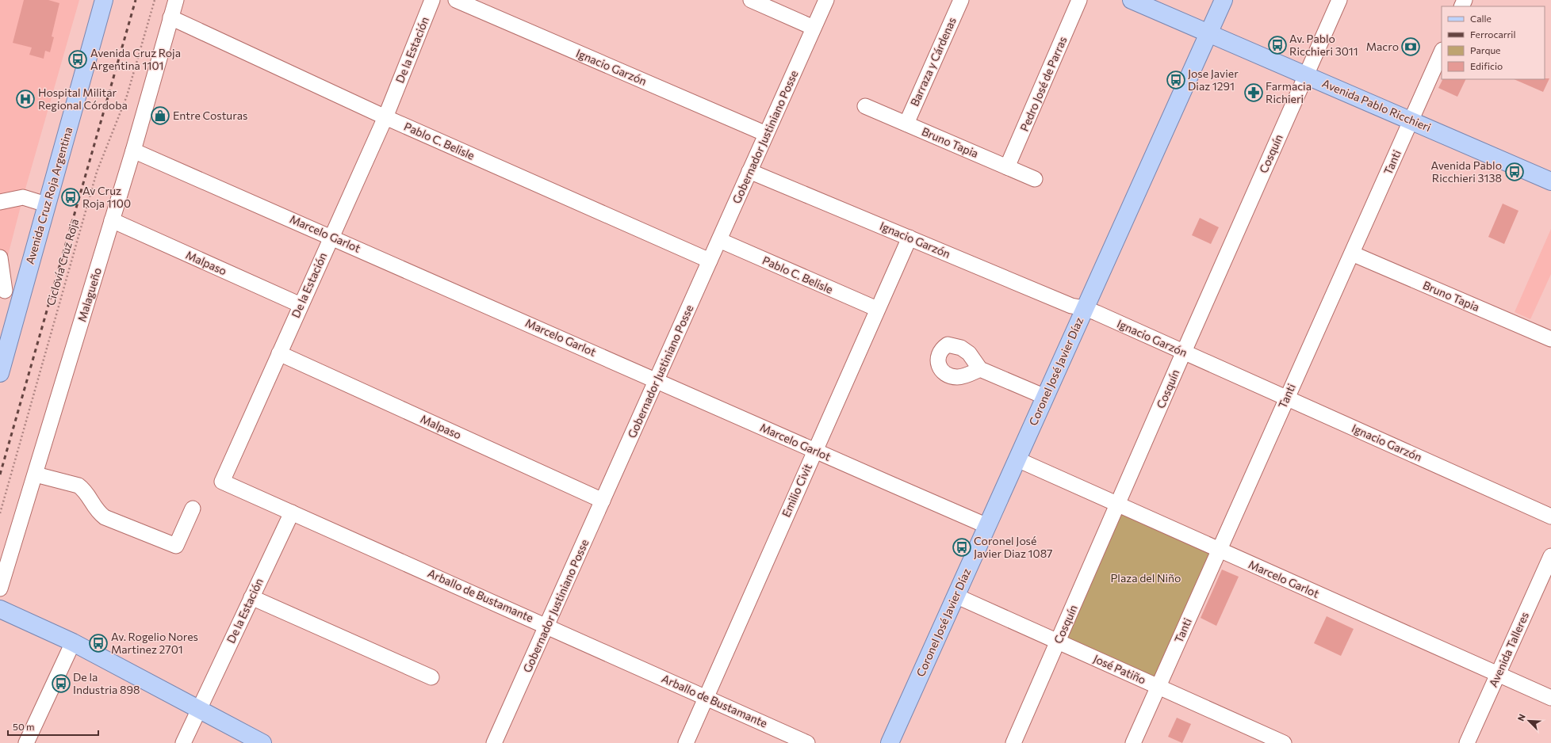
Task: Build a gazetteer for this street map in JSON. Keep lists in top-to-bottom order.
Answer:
{
  "streets": {
    "main road": ["Avenida Pablo Ricchieri", "Avenida Cruz Roja Argentina", "Coronel José Javier Díaz"],
    "street": [
      "De la Estación",
      "Barraza y Cárdenas",
      "Ignacio Garzón",
      "Pedro José de Parras",
      "Gobernador Justiniano Posse",
      "Pablo C. Belisle",
      "Bruno Tapia",
      "Cosquín",
      "Tanti",
      "Marcelo Garlot",
      "Malpaso",
      "Malagueño",
      "Emilio Civit",
      "Arballo de Bustamante",
      "Avenida Talleres",
      "José Patiño"
    ],
    "path": ["Ciclovía Cruz Roja"]
  },
  "crossings": [
    ["De la Estación", "Pablo C. Belisle"],
    ["De la Estación", "Marcelo Garlot"],
    ["De la Estación", "Malpaso"],
    ["De la Estación", "Arballo de Bustamante"],
    ["Barraza y Cárdenas", "Bruno Tapia"],
    ["Ignacio Garzón", "Gobernador Justiniano Posse"],
    ["Ignacio Garzón", "Cosquín"],
    ["Ignacio Garzón", "Tanti"],
    ["Ignacio Garzón", "Coronel José Javier Díaz"],
    ["Ignacio Garzón", "Emilio Civit"],
    ["Pedro José de Parras", "Bruno Tapia"],
    ["Avenida Pablo Ricchieri", "Cosquín"],
    ["Avenida Pablo Ricchieri", "Tanti"],
    ["Avenida Pablo Ricchieri", "Coronel José Javier Díaz"],
    ["Gobernador Justiniano Posse", "Pablo C. Belisle"],
    ["Gobernador Justiniano Posse", "Marcelo Garlot"],
    ["Gobernador Justiniano Posse", "Malpaso"],
    ["Gobernador Justiniano Posse", "Arballo de Bustamante"],
    ["Pablo C. Belisle", "Malagueño"],
    ["Pablo C. Belisle", "Emilio Civit"],
    ["Bruno Tapia", "Tanti"],
    ["Cosquín", "Marcelo Garlot"],
    ["Cosquín", "José Patiño"],
    ["Tanti", "Marcelo Garlot"],
    ["Tanti", "José Patiño"],
    ["Marcelo Garlot", "Malagueño"],
    ["Marcelo Garlot", "Coronel José Javier Díaz"],
    ["Marcelo Garlot", "Emilio Civit"],
    ["Marcelo Garlot", "Avenida Talleres"],
    ["Malpaso", "Malagueño"],
    ["Coronel José Javier Díaz", "José Patiño"],
    ["Emilio Civit", "Arballo de Bustamante"]
  ],
  "parks": ["Plaza del Niño"],
  "places": {
    "bus stop": [
      "Av. Pablo Ricchieri 3011",
      "Avenida Cruz Roja Argentina 1101",
      "Jose Javier Diaz 1291",
      "Avenida Pablo Ricchieri 3138",
      "Av Cruz Roja 1100",
      "Coronel José Javier Diaz 1087",
      "Av. Rogelio Nores Martinez 2701",
      "De la Industria 898"
    ],
    "bank": ["Macro"],
    "pharmacy": ["Farmacia Richieri"],
    "hospital": ["Hospital Militar Regional Córdoba"],
    "shop": ["Entre Costuras"]
  },
  "legend": [
    "Calle",
    "Ferrocarril",
    "Parque",
    "Edificio"
  ],
  "scale_bar": "50 m",
  "north": "top left"
}
